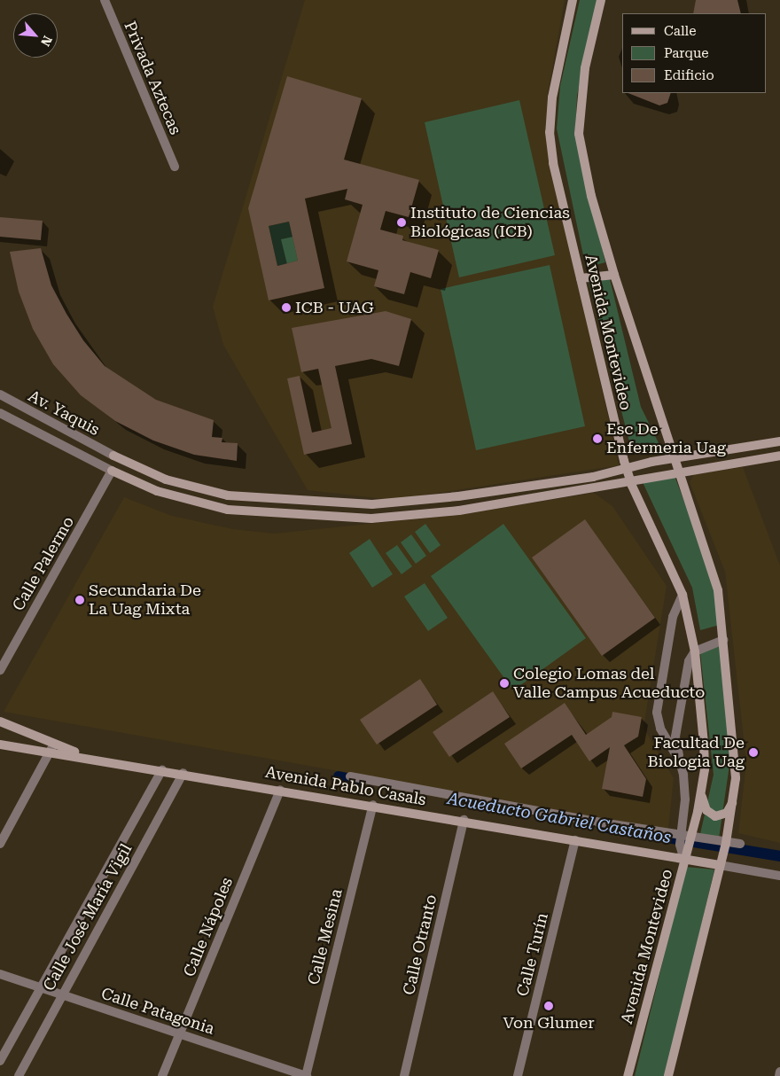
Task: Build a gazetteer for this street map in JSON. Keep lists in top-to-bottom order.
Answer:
{
  "streets": {
    "street": [
      "Privada Aztecas",
      "Avenida Montevideo",
      "Av. Yaquis",
      "Calle Palermo",
      "Avenida Pablo Casals",
      "Calle José María Vigil",
      "Calle Nápoles",
      "Calle Mesina",
      "Calle Otranto",
      "Calle Turín",
      "Calle Patagonia"
    ]
  },
  "crossings": [
    ["Avenida Montevideo", "Avenida Pablo Casals"],
    ["Av. Yaquis", "Calle Palermo"],
    ["Avenida Pablo Casals", "Calle José María Vigil"],
    ["Avenida Pablo Casals", "Calle Nápoles"],
    ["Avenida Pablo Casals", "Calle Mesina"],
    ["Avenida Pablo Casals", "Calle Otranto"],
    ["Avenida Pablo Casals", "Calle Turín"],
    ["Calle José María Vigil", "Calle Patagonia"],
    ["Calle Nápoles", "Calle Patagonia"],
    ["Calle Mesina", "Calle Patagonia"]
  ],
  "water": ["Acueducto Gabriel Castaños"],
  "places": [
    "Instituto de Ciencias Biológicas (ICB)",
    "ICB - UAG",
    "Esc De Enfermeria Uag",
    "Secundaria De La Uag Mixta",
    "Colegio Lomas del Valle Campus Acueducto",
    "Facultad De Biologia Uag",
    "Von Glumer"
  ],
  "legend": ["Calle", "Parque", "Edificio"],
  "north": "bottom right"
}
